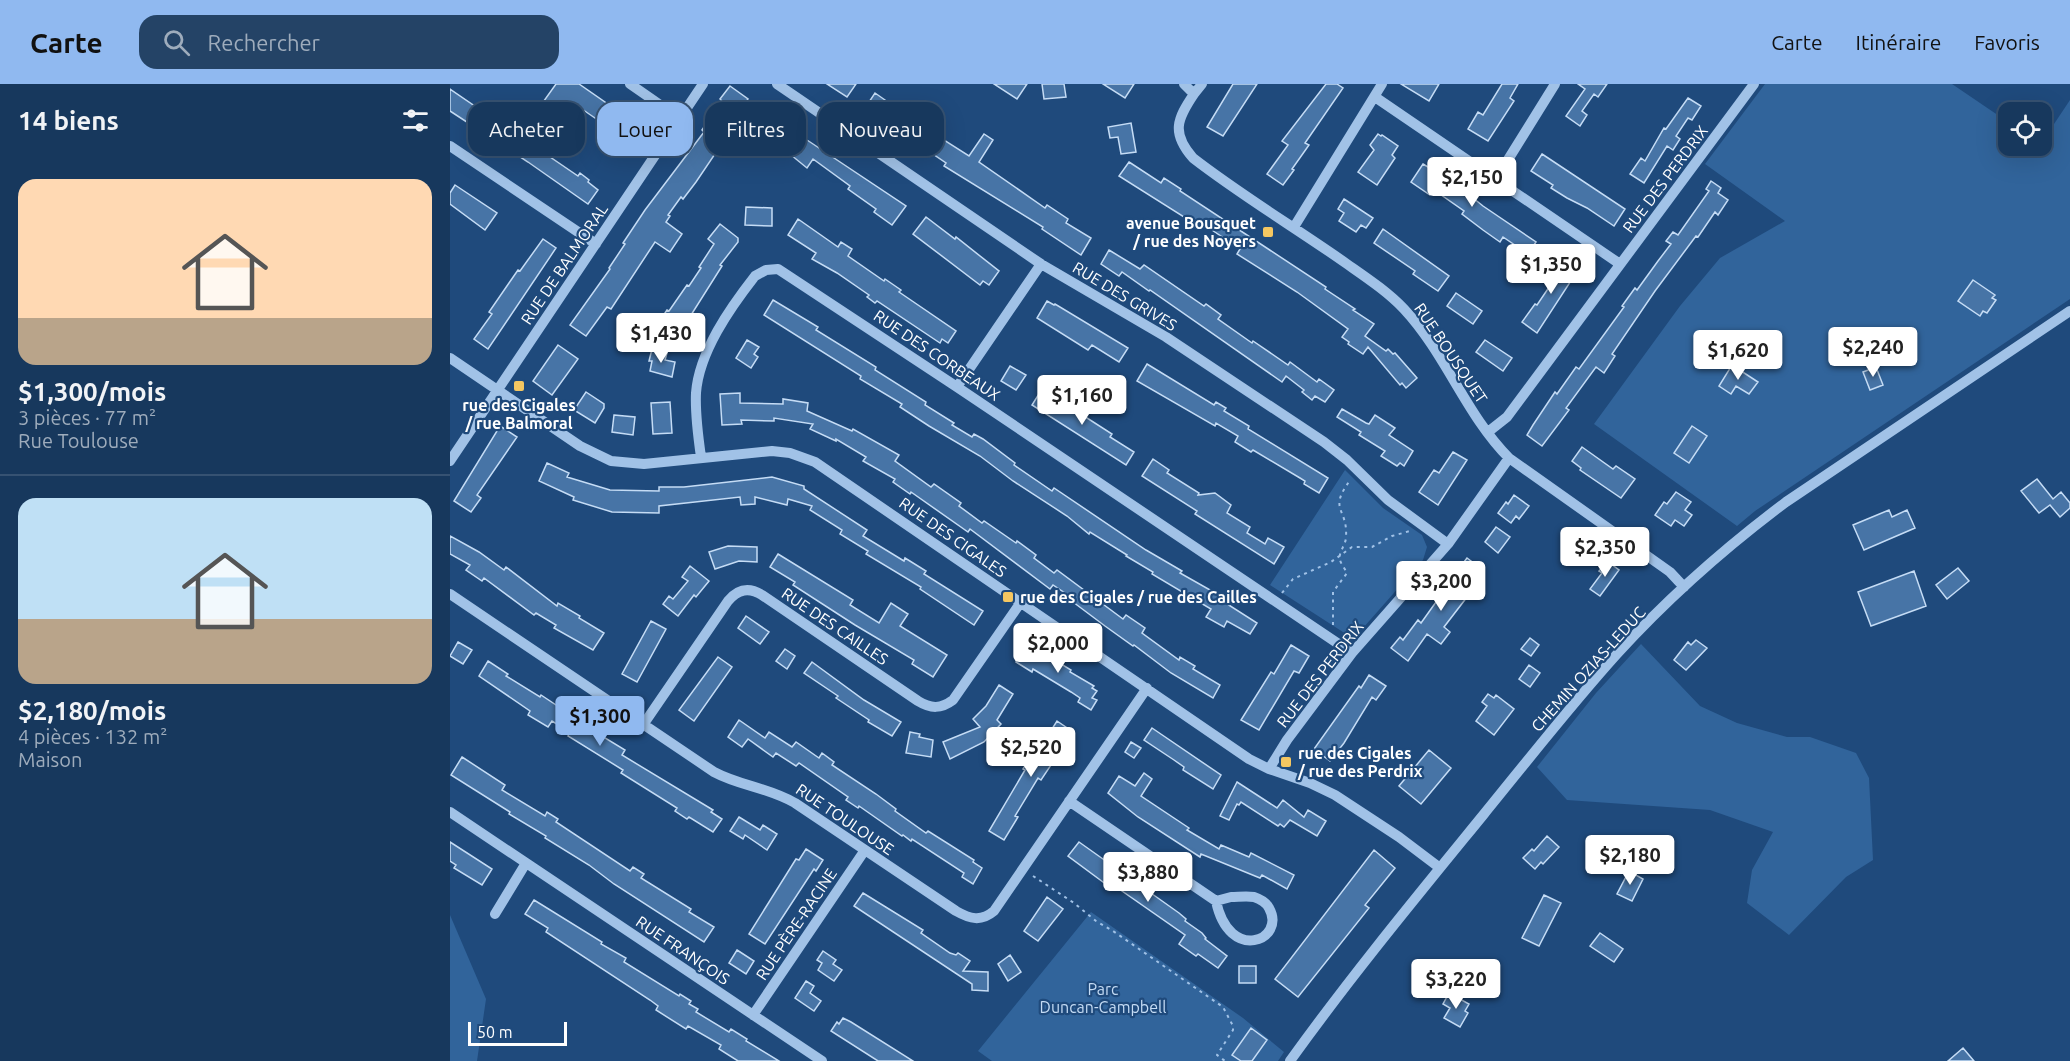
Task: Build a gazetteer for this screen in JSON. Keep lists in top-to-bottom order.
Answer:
{
  "streets": {
    "street": [
      "RUE DES PERDRIX",
      "RUE DE BALMORAL",
      "RUE DES GRIVES",
      "RUE BOUSQUET",
      "RUE DES CORBEAUX",
      "RUE DES CIGALES",
      "RUE DES CAILLES",
      "CHEMIN OZIAS-LEDUC",
      "RUE TOULOUSE",
      "RUE PÈRE-RACINE",
      "RUE FRANÇOIS"
    ]
  },
  "crossings": [
    ["RUE DES PERDRIX", "RUE DES GRIVES"],
    ["RUE DES PERDRIX", "RUE BOUSQUET"],
    ["RUE DES PERDRIX", "RUE DES CORBEAUX"],
    ["RUE DES PERDRIX", "RUE DES CIGALES"],
    ["RUE DE BALMORAL", "RUE DES CIGALES"],
    ["RUE BOUSQUET", "CHEMIN OZIAS-LEDUC"],
    ["RUE DES CORBEAUX", "RUE DES CIGALES"],
    ["RUE DES CIGALES", "RUE DES CAILLES"],
    ["RUE DES CIGALES", "CHEMIN OZIAS-LEDUC"],
    ["RUE DES CIGALES", "RUE TOULOUSE"],
    ["RUE DES CAILLES", "RUE TOULOUSE"],
    ["RUE TOULOUSE", "RUE PÈRE-RACINE"],
    ["RUE PÈRE-RACINE", "RUE FRANÇOIS"]
  ],
  "parks": ["Parc Duncan-Campbell"],
  "places": {
    "transit": [
      "avenue Bousquet / rue des Noyers",
      "rue des Cigales / rue Balmoral",
      "rue des Cigales / rue des Cailles",
      "rue des Cigales / rue des Perdrix"
    ]
  },
  "scale_bar": "50 m",
  "page": {
    "header": "Carte",
    "search": "Rechercher",
    "nav": ["Carte", "Itinéraire", "Favoris"],
    "heading": "14 biens",
    "chip": [
      "Acheter",
      "Louer",
      "Filtres",
      "Nouveau"
    ],
    "list": [
      {
        "name": "$1,300/mois",
        "note": "3 pièces · 77 m² · Rue Toulouse"
      },
      {
        "name": "$2,180/mois",
        "note": "4 pièces · 132 m² · Maison"
      }
    ],
    "price": [
      "$2,150",
      "$1,350",
      "$1,430",
      "$2,240",
      "$1,620",
      "$1,160",
      "$2,350",
      "$3,200",
      "$2,000",
      "$1,300",
      "$2,520",
      "$2,180",
      "$3,880",
      "$3,220"
    ],
    "scale": "50 m"
  }
}
